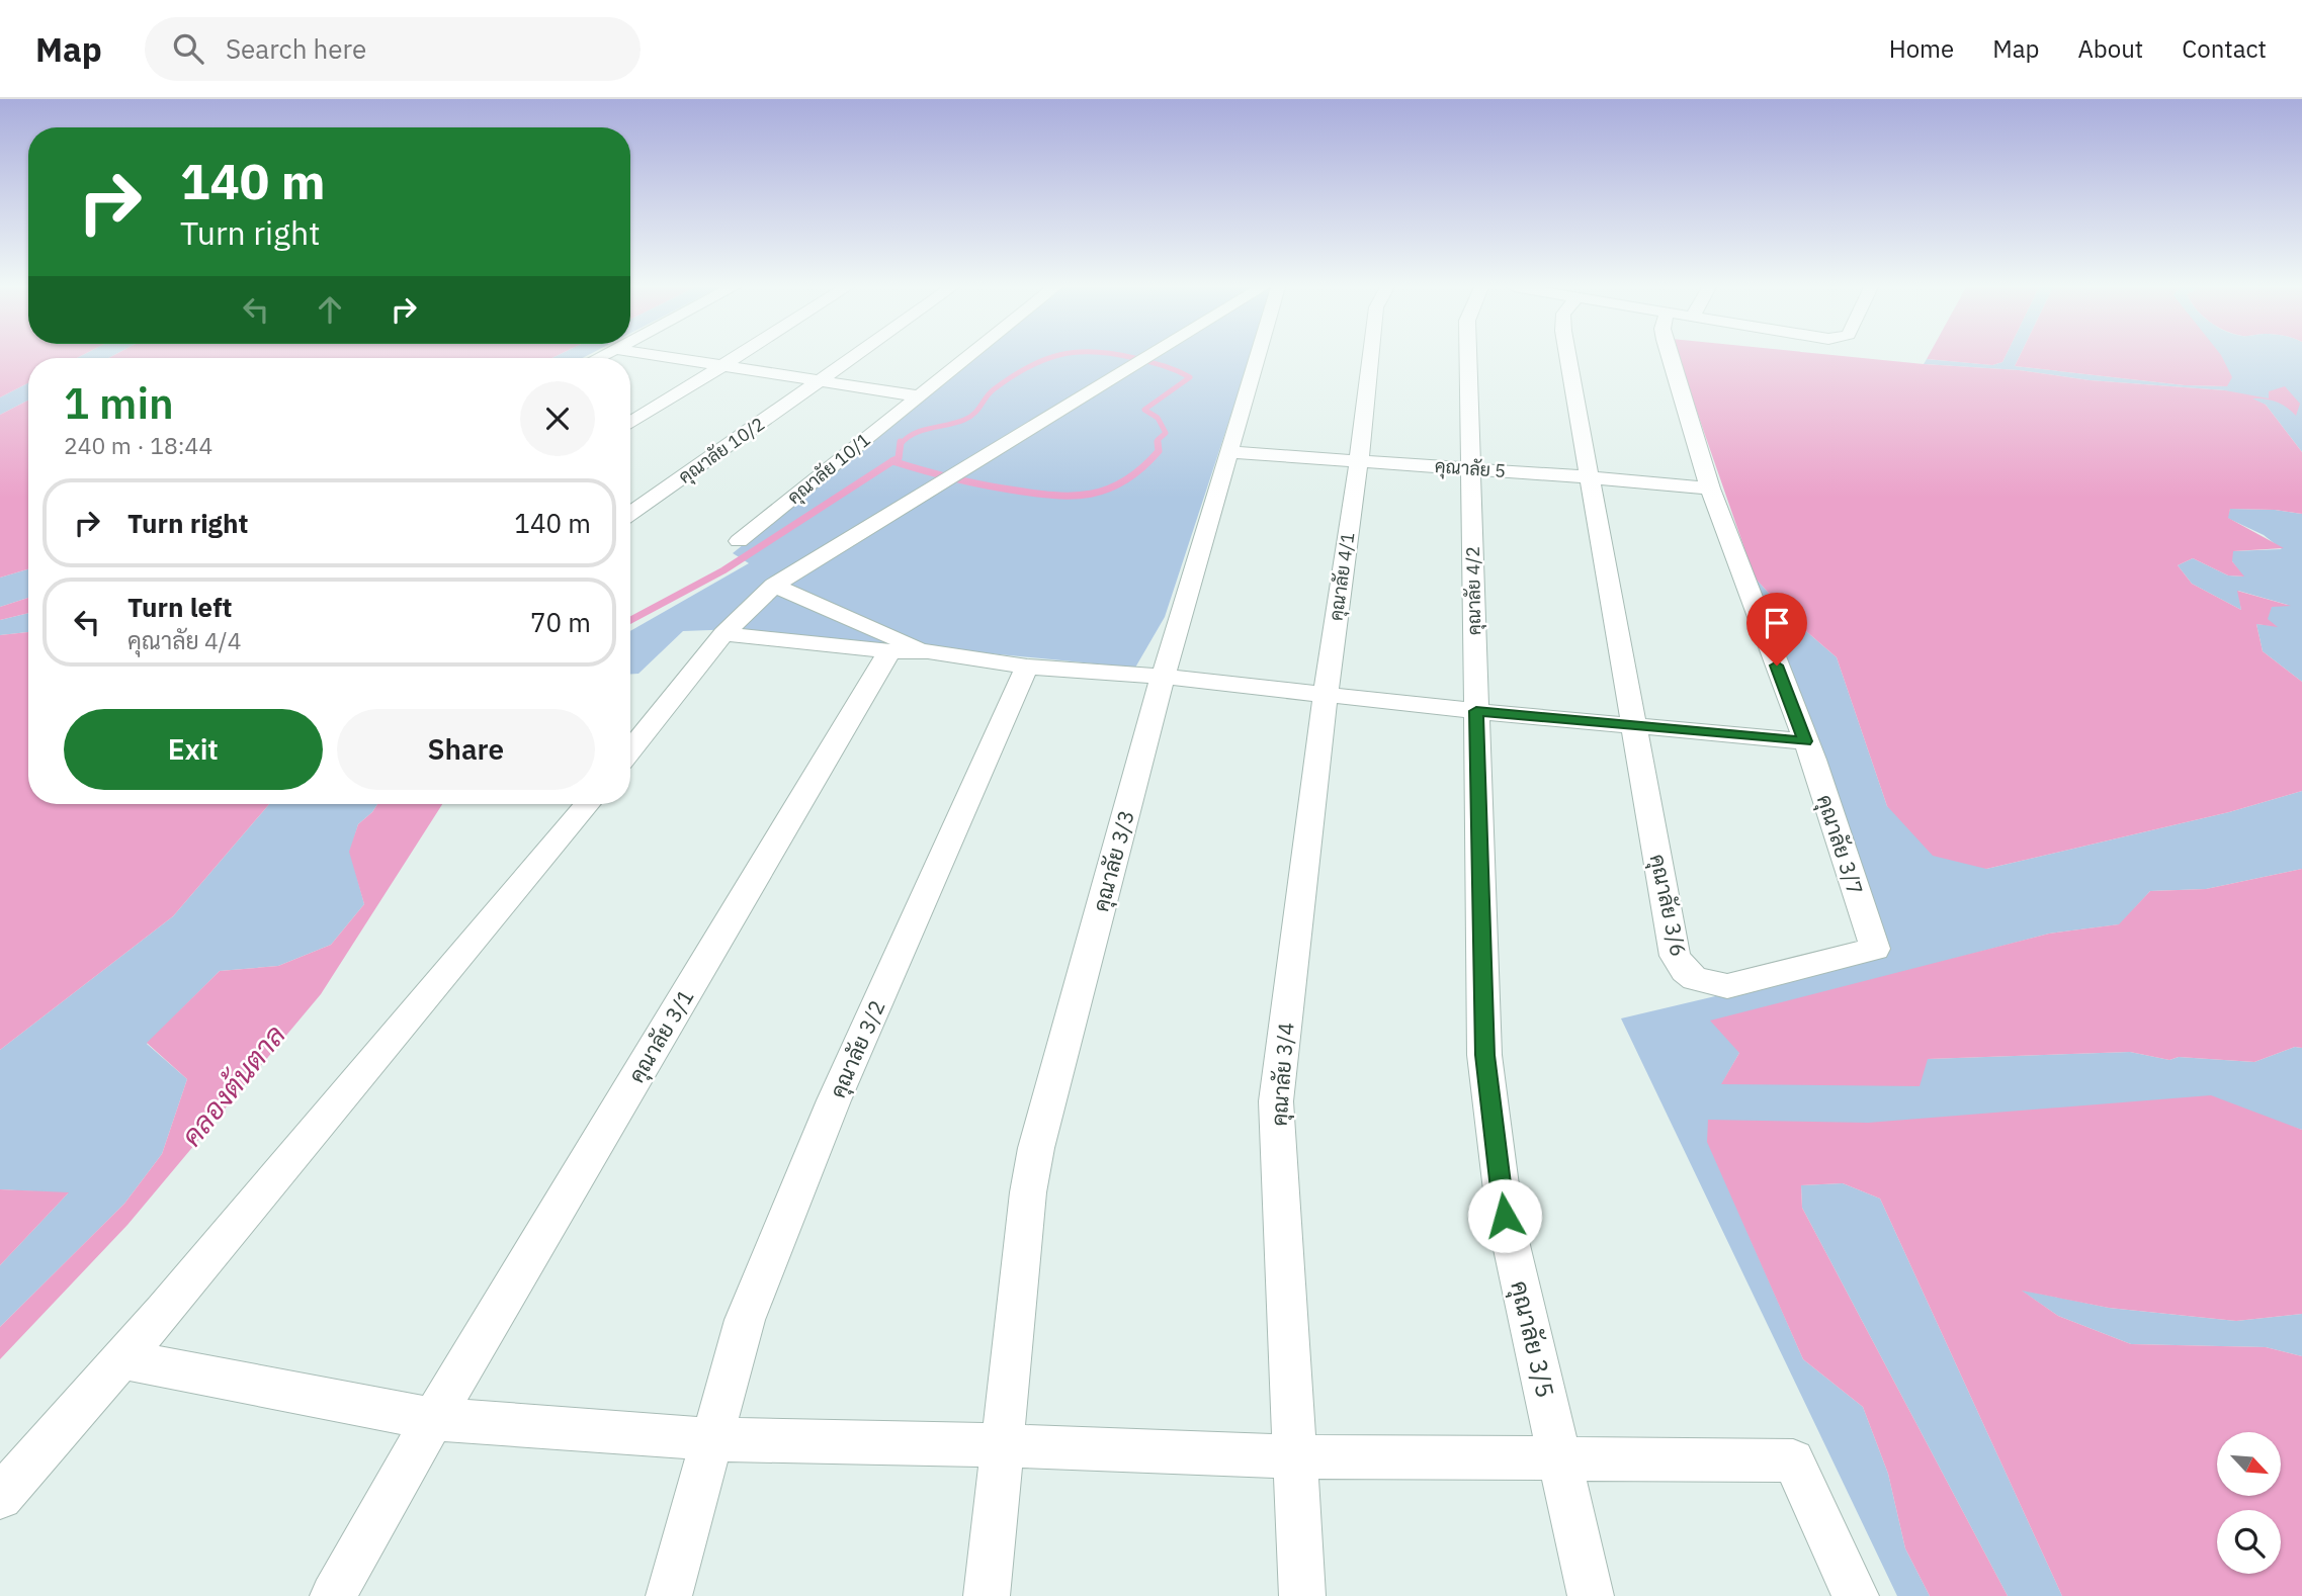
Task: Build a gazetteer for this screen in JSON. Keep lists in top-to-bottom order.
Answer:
{
  "streets": {
    "street": [
      "คุณาลัย 10/2",
      "คุณาลัย 10/1",
      "คุณาลัย 5",
      "คุณาลัย 4/1",
      "คุณาลัย 4/2",
      "คุณาลัย 3/7",
      "คุณาลัย 3/3",
      "คุณาลัย 3/6",
      "คุณาลัย 3/1",
      "คุณาลัย 3/2",
      "คุณาลัย 3/4",
      "คุณาลัย 3/5"
    ]
  },
  "crossings": [
    ["คุณาลัย 5", "คุณาลัย 4/1"],
    ["คุณาลัย 5", "คุณาลัย 4/2"],
    ["คุณาลัย 5", "คุณาลัย 3/7"],
    ["คุณาลัย 5", "คุณาลัย 3/3"],
    ["คุณาลัย 5", "คุณาลัย 3/6"],
    ["คุณาลัย 4/1", "คุณาลัย 3/4"],
    ["คุณาลัย 4/2", "คุณาลัย 3/5"],
    ["คุณาลัย 3/7", "คุณาลัย 3/6"]
  ],
  "water": ["คลองต้นตาล"],
  "north": "bottom right",
  "page": {
    "header": "Map",
    "search": "Search here",
    "nav": [
      "Home",
      "Map",
      "About",
      "Contact"
    ],
    "turn": ["140 m", "Turn right"],
    "heading": ["1 min", "240 m · 18:44"],
    "list": [
      {
        "name": "Turn right",
        "value": "140 m"
      },
      {
        "name": "Turn left",
        "note": "คุณาลัย 4/4",
        "value": "70 m"
      }
    ],
    "buttons": ["Exit", "Share"]
  }
}
